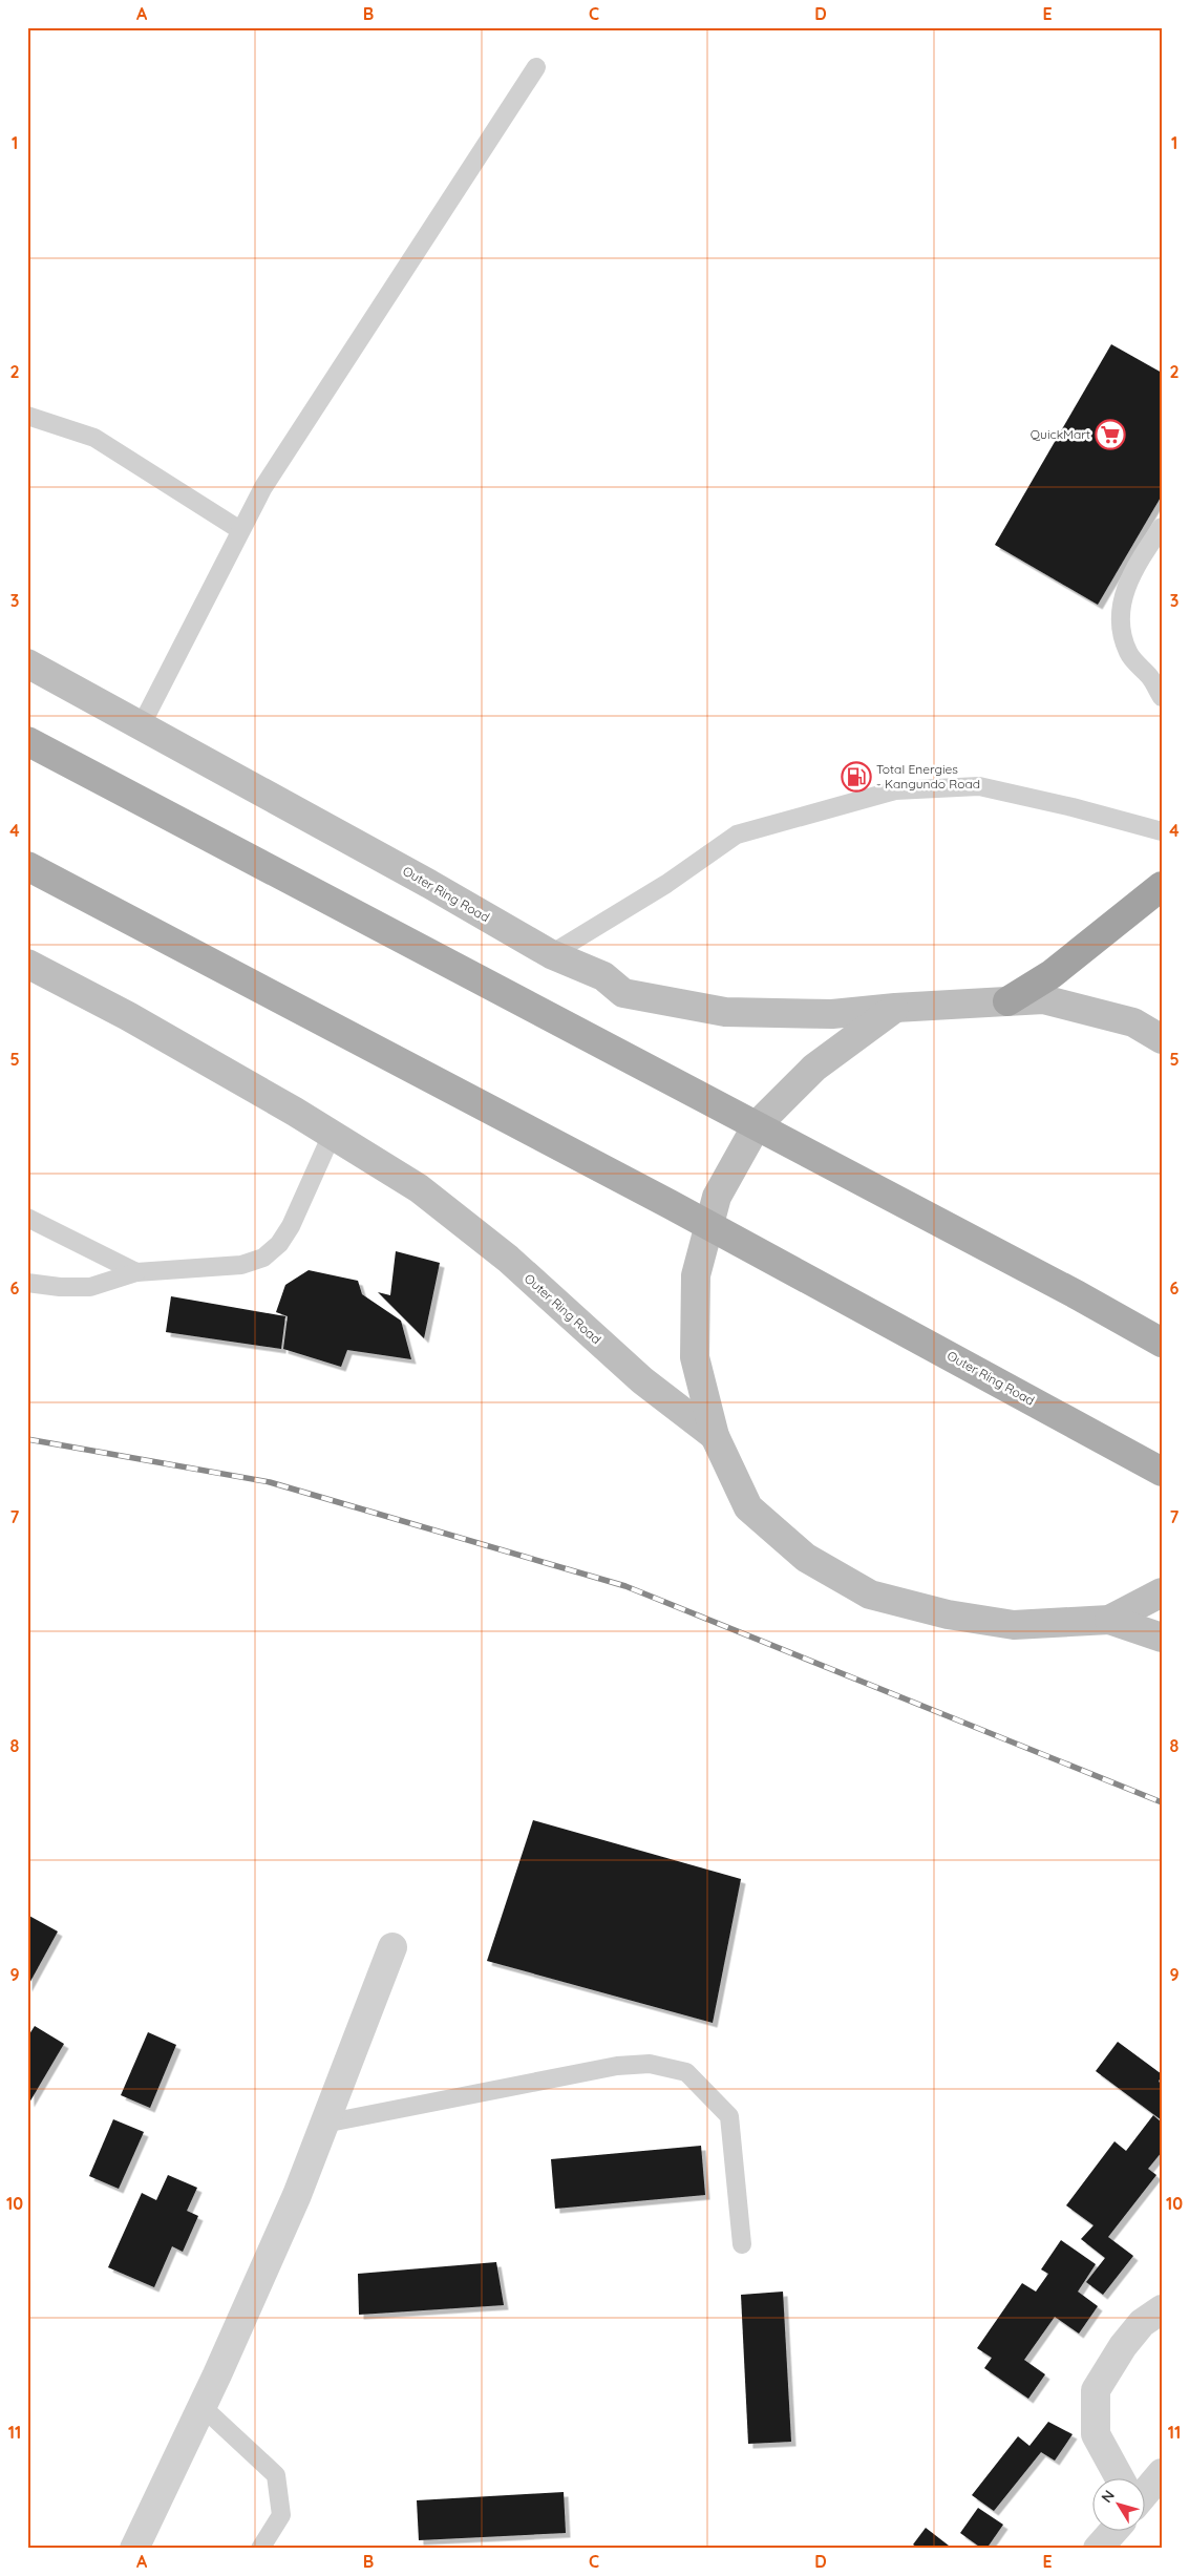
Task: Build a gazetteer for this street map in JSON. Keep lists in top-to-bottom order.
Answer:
{
  "streets": {
    "main road": ["Outer Ring Road"]
  },
  "places": {
    "supermarket": ["QuickMart"],
    "fuel station": ["Total Energies - Kangundo Road"]
  },
  "north": "top left",
  "grid": {
    "columns": [
      "A",
      "B",
      "C",
      "D",
      "E"
    ],
    "rows": [
      "1",
      "2",
      "3",
      "4",
      "5",
      "6",
      "7",
      "8",
      "9",
      "10",
      "11"
    ]
  }
}
